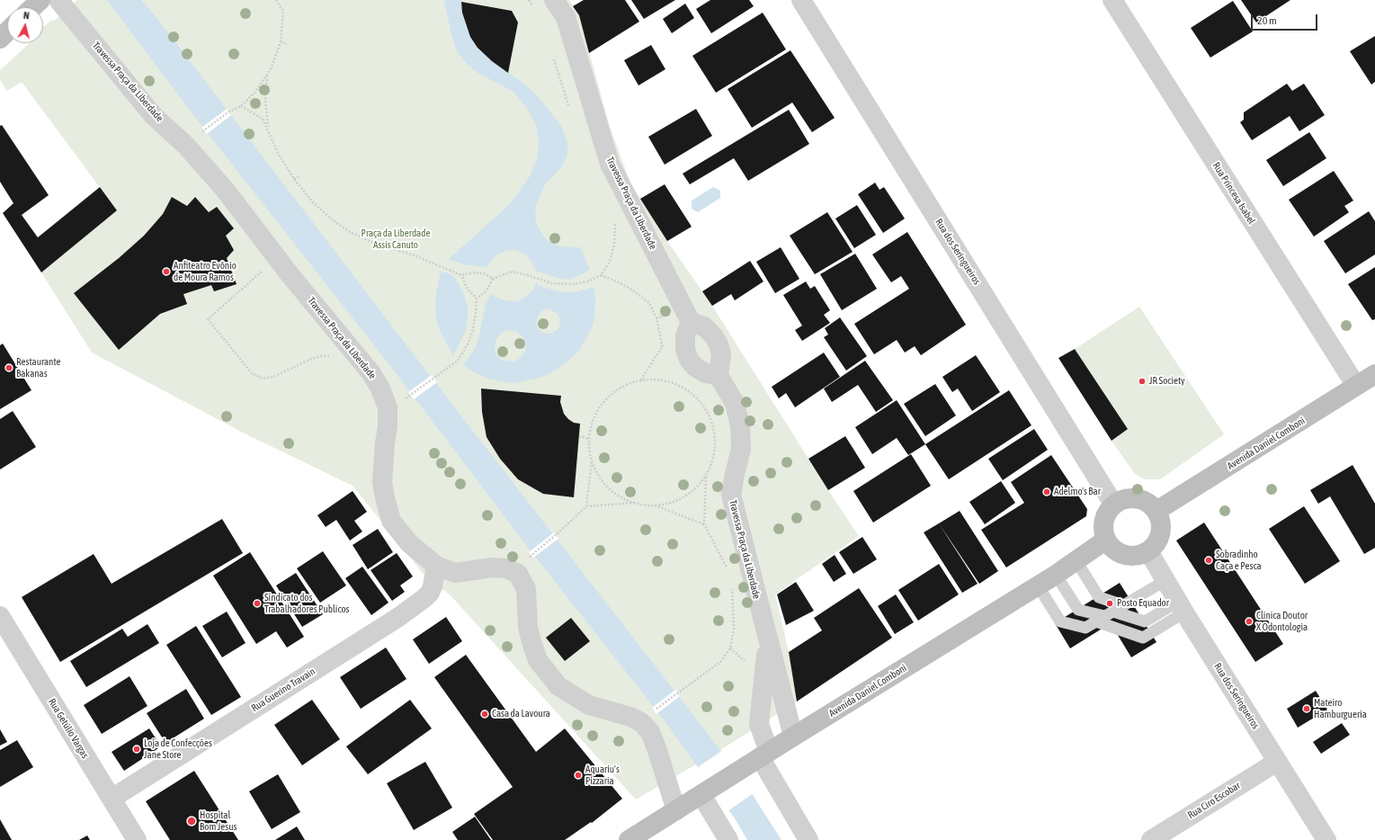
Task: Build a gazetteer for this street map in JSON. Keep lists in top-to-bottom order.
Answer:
{
  "streets": {
    "street": [
      "Travessa Praça da Liberdade",
      "Rua Princesa Isabel",
      "Rua dos Seringueiros",
      "Avenida Daniel Comboni",
      "Rua Guerino Travain",
      "Rua Getúlio Vargas",
      "Rua Ciro Escobar"
    ]
  },
  "crossings": [
    ["Travessa Praça da Liberdade", "Avenida Daniel Comboni"],
    ["Travessa Praça da Liberdade", "Rua Guerino Travain"],
    ["Rua Princesa Isabel", "Avenida Daniel Comboni"],
    ["Rua dos Seringueiros", "Avenida Daniel Comboni"],
    ["Rua dos Seringueiros", "Rua Ciro Escobar"],
    ["Rua Guerino Travain", "Rua Getúlio Vargas"]
  ],
  "parks": ["Praça da Liberdade Assis Canuto"],
  "places": [
    "Anfiteatro Evônio de Moura Ramos",
    "Restaurante Bakanas",
    "JR Society",
    "Adelmo's Bar",
    "Sobradinho Caça e Pesca",
    "Sindicato dos Trabalhadores Publicos",
    "Posto Equador",
    "Clinica Doutor X Odontologia",
    "Mateiro Hamburgueria",
    "Casa da Lavoura",
    "Loja de Confecções Jane Store",
    "Aquariu's Pizzaria",
    "Hospital Bom Jesus"
  ],
  "scale_bar": "20 m",
  "north": "top"
}
